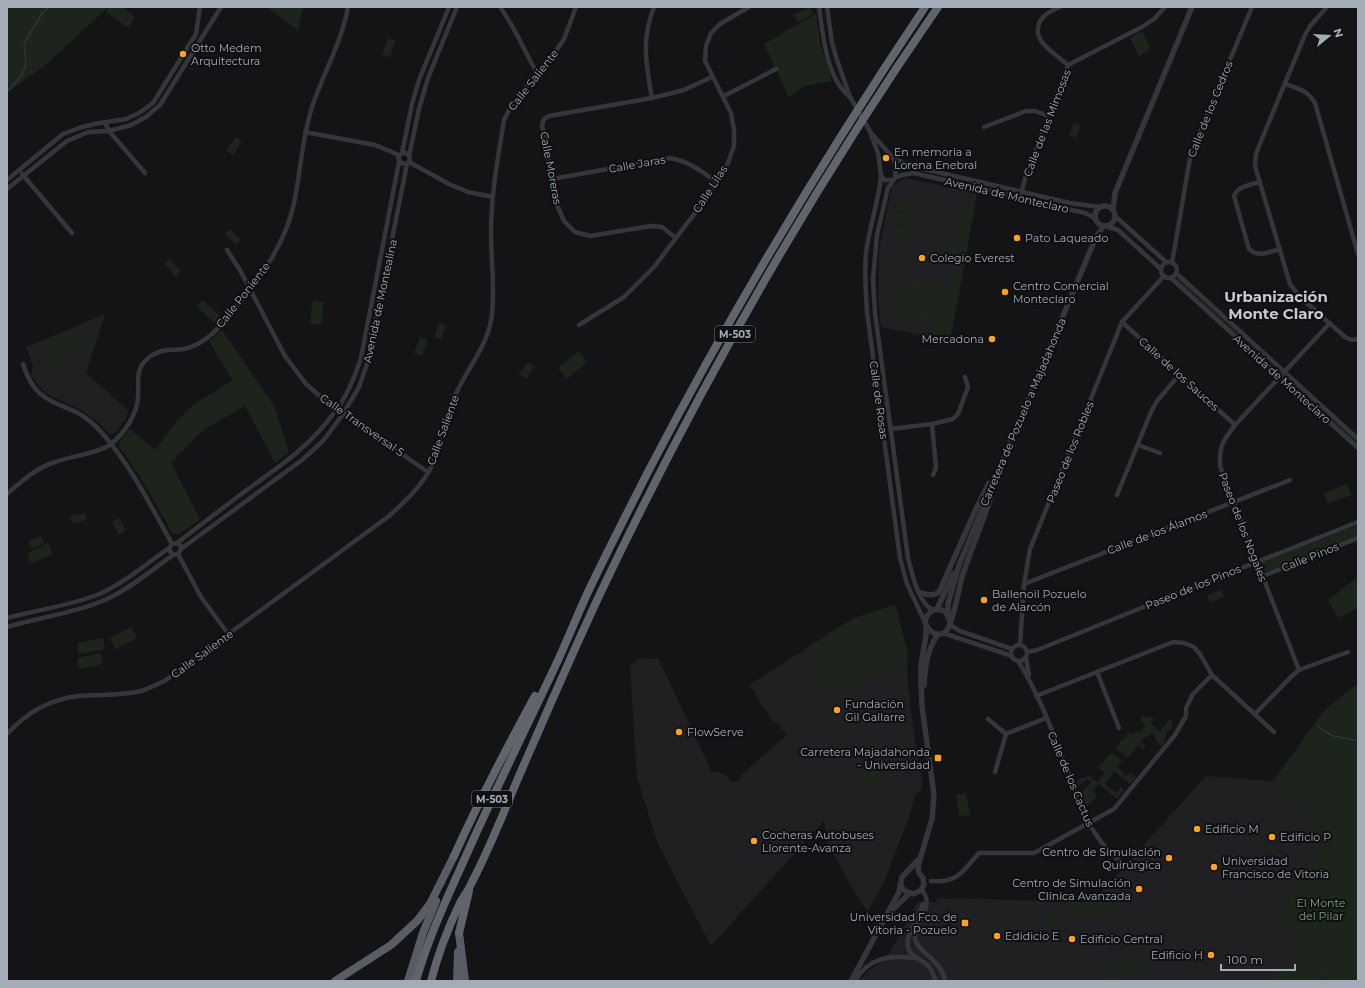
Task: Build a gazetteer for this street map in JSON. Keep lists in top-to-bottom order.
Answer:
{
  "streets": {
    "highway": ["M-503"],
    "street": [
      "Calle Saliente",
      "Calle de los Cedros",
      "Calle de las Mimosas",
      "Calle Jaras",
      "Calle Moreras",
      "Calle Lilas",
      "Avenida de Monteclaro",
      "Calle Poniente",
      "Avenida de Montealina",
      "Calle de los Sauces",
      "Calle de Rosas",
      "Carretera de Pozuelo a Majadahonda",
      "Calle Transversal 5",
      "Paseo de los Robles",
      "Paseo de los Nogales",
      "Calle de los Álamos",
      "Calle Pinos",
      "Paseo de los Pinos",
      "Calle de los Cactus"
    ]
  },
  "crossings": [
    ["Calle Saliente", "Calle Transversal 5"],
    ["Calle de los Cedros", "Avenida de Monteclaro"],
    ["Calle de los Cedros", "Paseo de los Robles"],
    ["Calle de las Mimosas", "Avenida de Monteclaro"],
    ["Calle Jaras", "Calle Moreras"],
    ["Calle Jaras", "Calle Lilas"],
    ["Calle Moreras", "Calle Lilas"],
    ["Avenida de Monteclaro", "Calle de Rosas"],
    ["Avenida de Monteclaro", "Carretera de Pozuelo a Majadahonda"],
    ["Avenida de Monteclaro", "Paseo de los Robles"],
    ["Avenida de Monteclaro", "Paseo de los Nogales"],
    ["Calle Poniente", "Calle Transversal 5"],
    ["Avenida de Montealina", "Calle Transversal 5"],
    ["Calle de los Sauces", "Paseo de los Robles"],
    ["Calle de los Sauces", "Paseo de los Nogales"],
    ["Calle de Rosas", "Carretera de Pozuelo a Majadahonda"],
    ["Paseo de los Robles", "Calle de los Álamos"],
    ["Paseo de los Robles", "Paseo de los Pinos"],
    ["Paseo de los Robles", "Calle de los Cactus"],
    ["Paseo de los Nogales", "Calle de los Álamos"],
    ["Paseo de los Nogales", "Calle Pinos"],
    ["Paseo de los Nogales", "Paseo de los Pinos"],
    ["Paseo de los Pinos", "Calle de los Cactus"]
  ],
  "districts": ["Urbanización Monte Claro"],
  "parks": ["El Monte del Pilar"],
  "places": {
    "other": [
      "Otto Medem Arquitectura",
      "En memoria a Lorena Enebral",
      "Pato Laqueado",
      "Colegio Everest",
      "Centro Comercial Monteclaro",
      "Mercadona",
      "Ballenoil Pozuelo de Alarcón",
      "Fundación Gil Gallarre",
      "FlowServe",
      "Edificio M",
      "Edificio P",
      "Cocheras Autobuses Llorente-Avanza",
      "Centro de Simulación Quirúrgica",
      "Universidad Francisco de Vitoria",
      "Centro de Simulación Clínica Avanzada",
      "Edidicio E",
      "Edificio Central",
      "Edificio H"
    ],
    "transit": ["Carretera Majadahonda - Universidad", "Universidad Fco. de Vitoria - Pozuelo"]
  },
  "scale_bar": "100 m",
  "north": "right"
}
